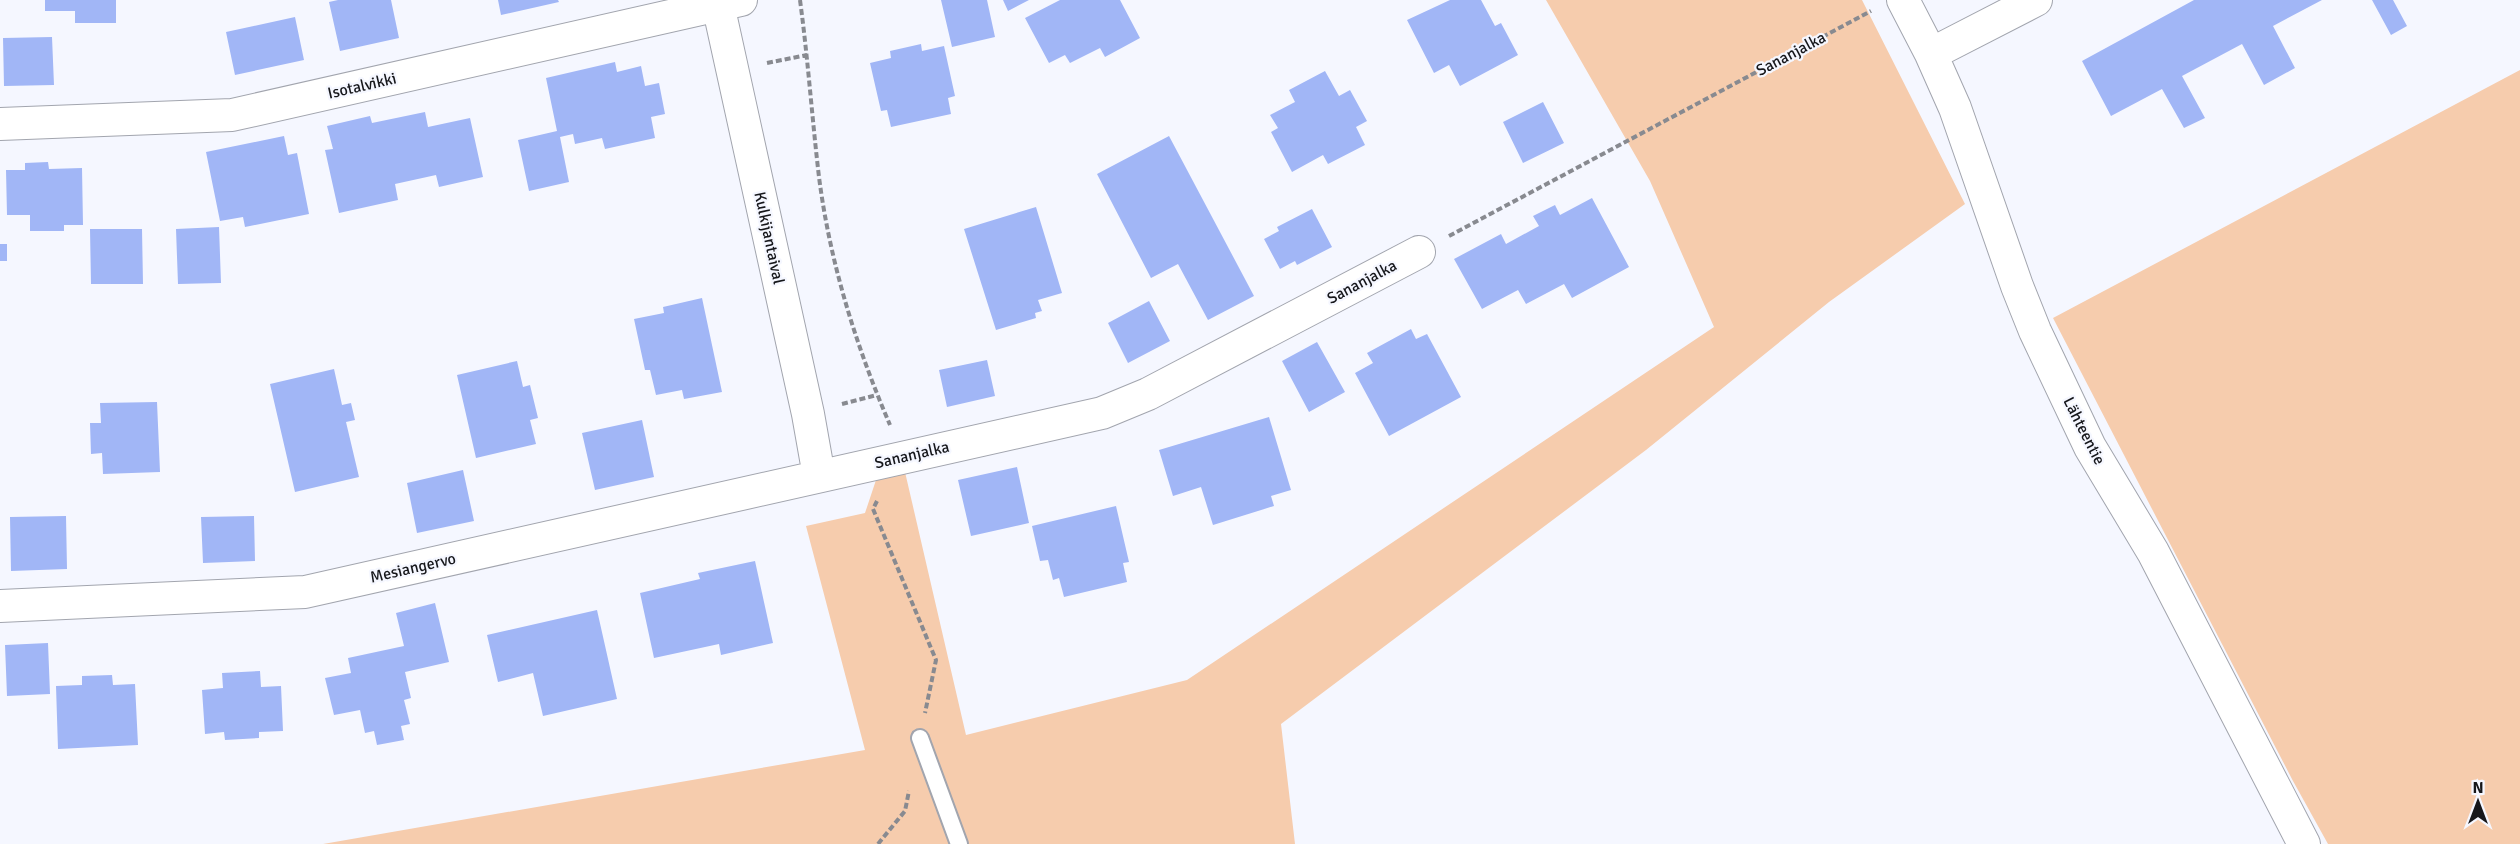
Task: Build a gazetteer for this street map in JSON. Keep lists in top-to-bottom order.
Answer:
{
  "streets": {
    "street": [
      "Sananjalka",
      "Isotalvikki",
      "Kulkijantaival",
      "Lähteentie",
      "Mesiangervo"
    ]
  },
  "crossings": [
    ["Sananjalka", "Kulkijantaival"],
    ["Sananjalka", "Lähteentie"],
    ["Sananjalka", "Mesiangervo"],
    ["Isotalvikki", "Kulkijantaival"],
    ["Kulkijantaival", "Mesiangervo"]
  ],
  "north": "top"
}
